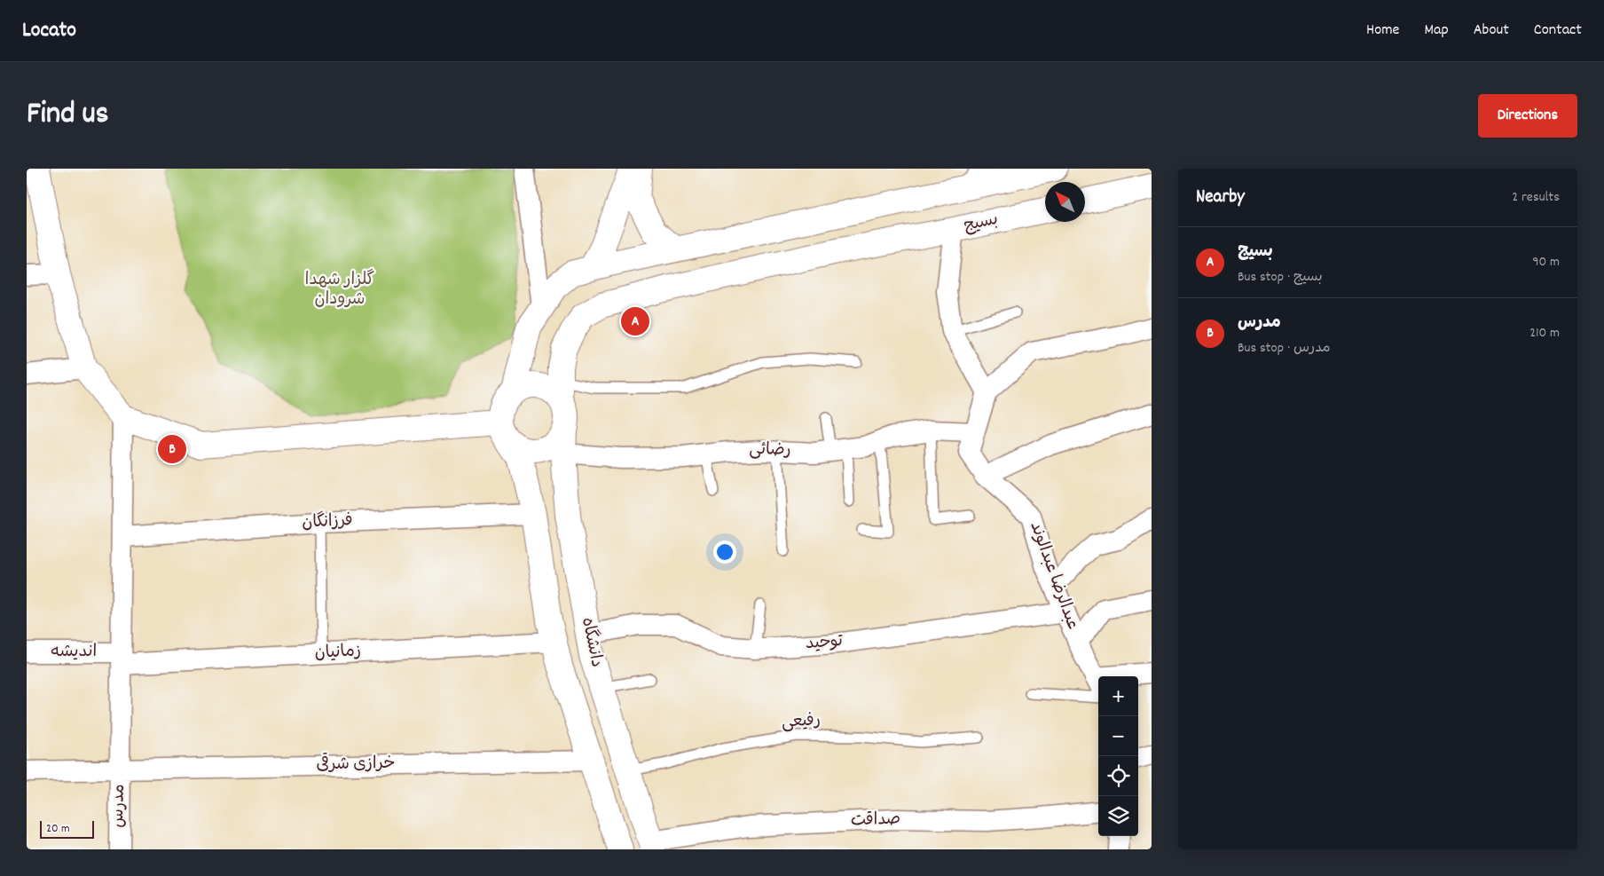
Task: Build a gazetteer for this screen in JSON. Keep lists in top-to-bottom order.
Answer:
{
  "streets": {
    "main road": ["بسیج", "دانشگاه"],
    "street": [
      "رضائی",
      "فرزانگان",
      "عبدالرضا عبدالوند",
      "توحید",
      "اندیشه",
      "زمانیان",
      "خرازی شرقی",
      "مدرس",
      "صداقت"
    ],
    "lane": ["رفیعی"]
  },
  "crossings": [
    ["بسیج", "دانشگاه"],
    ["رضائی", "عبدالرضا عبدالوند"],
    ["رضائی", "دانشگاه"],
    ["فرزانگان", "دانشگاه"],
    ["فرزانگان", "مدرس"],
    ["عبدالرضا عبدالوند", "توحید"],
    ["دانشگاه", "توحید"],
    ["دانشگاه", "زمانیان"],
    ["دانشگاه", "رفیعی"],
    ["دانشگاه", "خرازی شرقی"],
    ["دانشگاه", "صداقت"],
    ["اندیشه", "زمانیان"],
    ["اندیشه", "مدرس"],
    ["زمانیان", "مدرس"],
    ["خرازی شرقی", "مدرس"]
  ],
  "parks": ["گلزار شهدا شرودان"],
  "scale_bar": "20 m",
  "north": "top left",
  "page": {
    "header": "Locato",
    "nav": [
      "Home",
      "Map",
      "About",
      "Contact"
    ],
    "title": "Find us",
    "buttons": "Directions",
    "heading": ["Nearby", "2 results"],
    "list": [
      {
        "mark": "A",
        "name": "بسیج",
        "note": "Bus stop · بسیج",
        "value": "90 m"
      },
      {
        "mark": "B",
        "name": "مدرس",
        "note": "Bus stop · مدرس",
        "value": "210 m"
      }
    ],
    "pins": ["A", "B"],
    "map_buttons": ["+", "−"],
    "scale": "20 m"
  }
}
